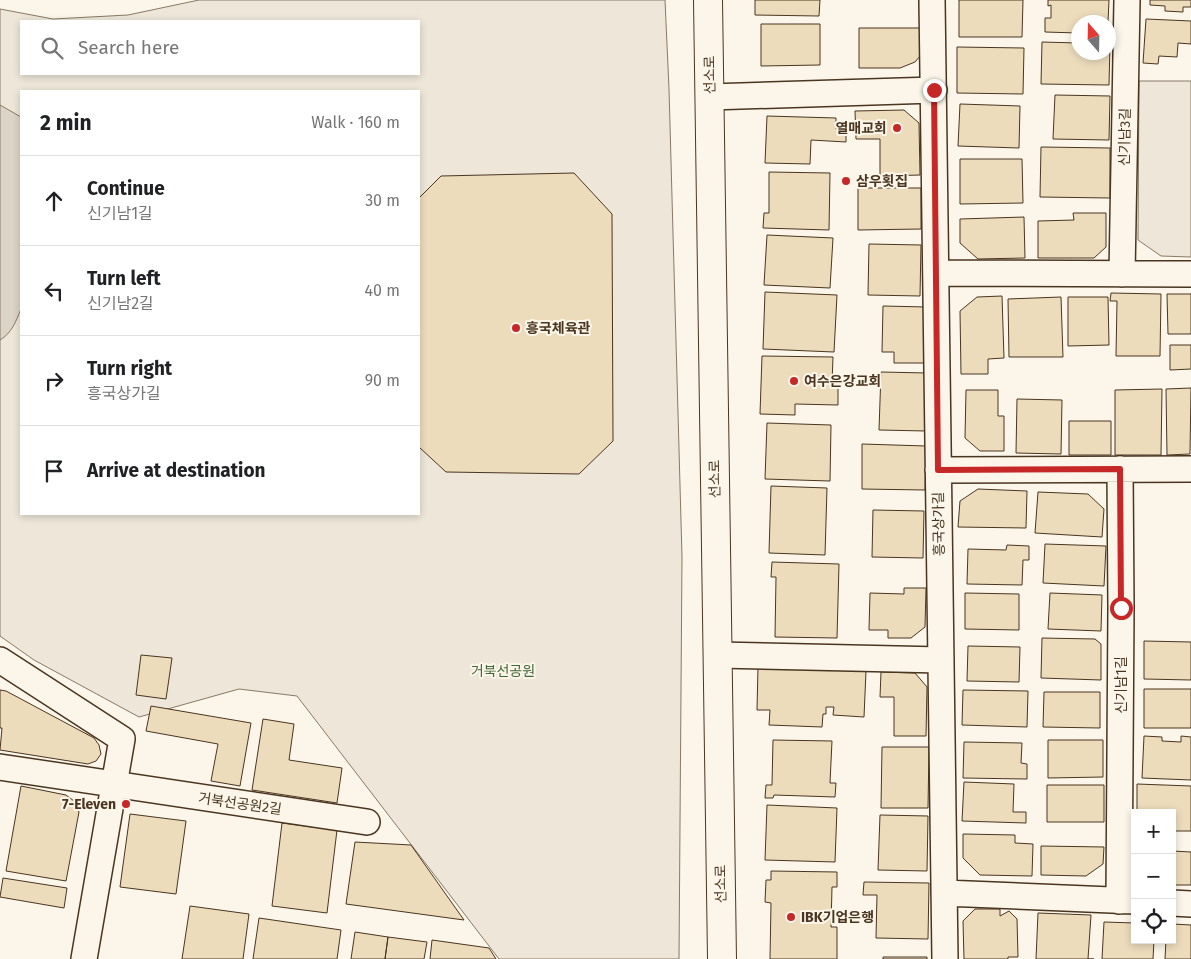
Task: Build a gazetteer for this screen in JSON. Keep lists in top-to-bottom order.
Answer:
{
  "streets": {
    "street": [
      "선소로",
      "신기남3길",
      "흥국상가길",
      "신기남1길",
      "거북선공원2길"
    ]
  },
  "crossings": [
    ["흥국상가길", "신기남1길"]
  ],
  "parks": ["거북선공원"],
  "places": [
    "열매교회",
    "삼우횟집",
    "흥국체육관",
    "여수은강교회",
    "7-Eleven",
    "IBK기업은행"
  ],
  "north": "top",
  "page": {
    "search": "Search here",
    "heading": ["2 min", "Walk · 160 m"],
    "list": [
      ["Continue", "신기남1길", "30 m"],
      ["Turn left", "신기남2길", "40 m"],
      ["Turn right", "흥국상가길", "90 m"],
      "Arrive at destination"
    ],
    "map_buttons": ["+", "−"]
  }
}
